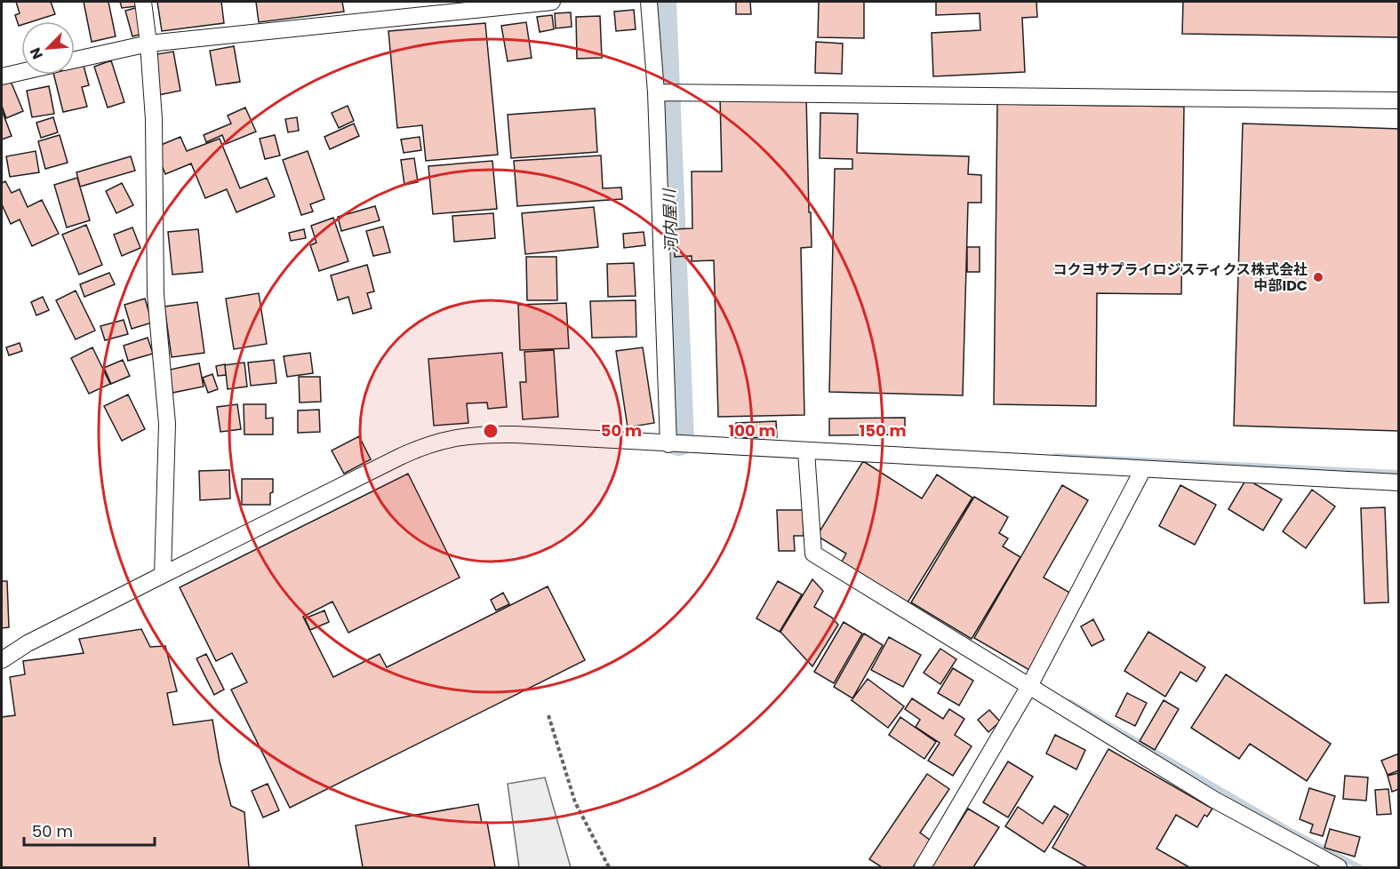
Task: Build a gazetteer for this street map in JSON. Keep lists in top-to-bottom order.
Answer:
{
  "water": ["河内屋川"],
  "places": ["コクヨサプライロジスティクス株式会社 中部IDC"],
  "scale_bar": "50 m",
  "north": "bottom left",
  "rings": ["50 m", "100 m", "150 m"]
}
